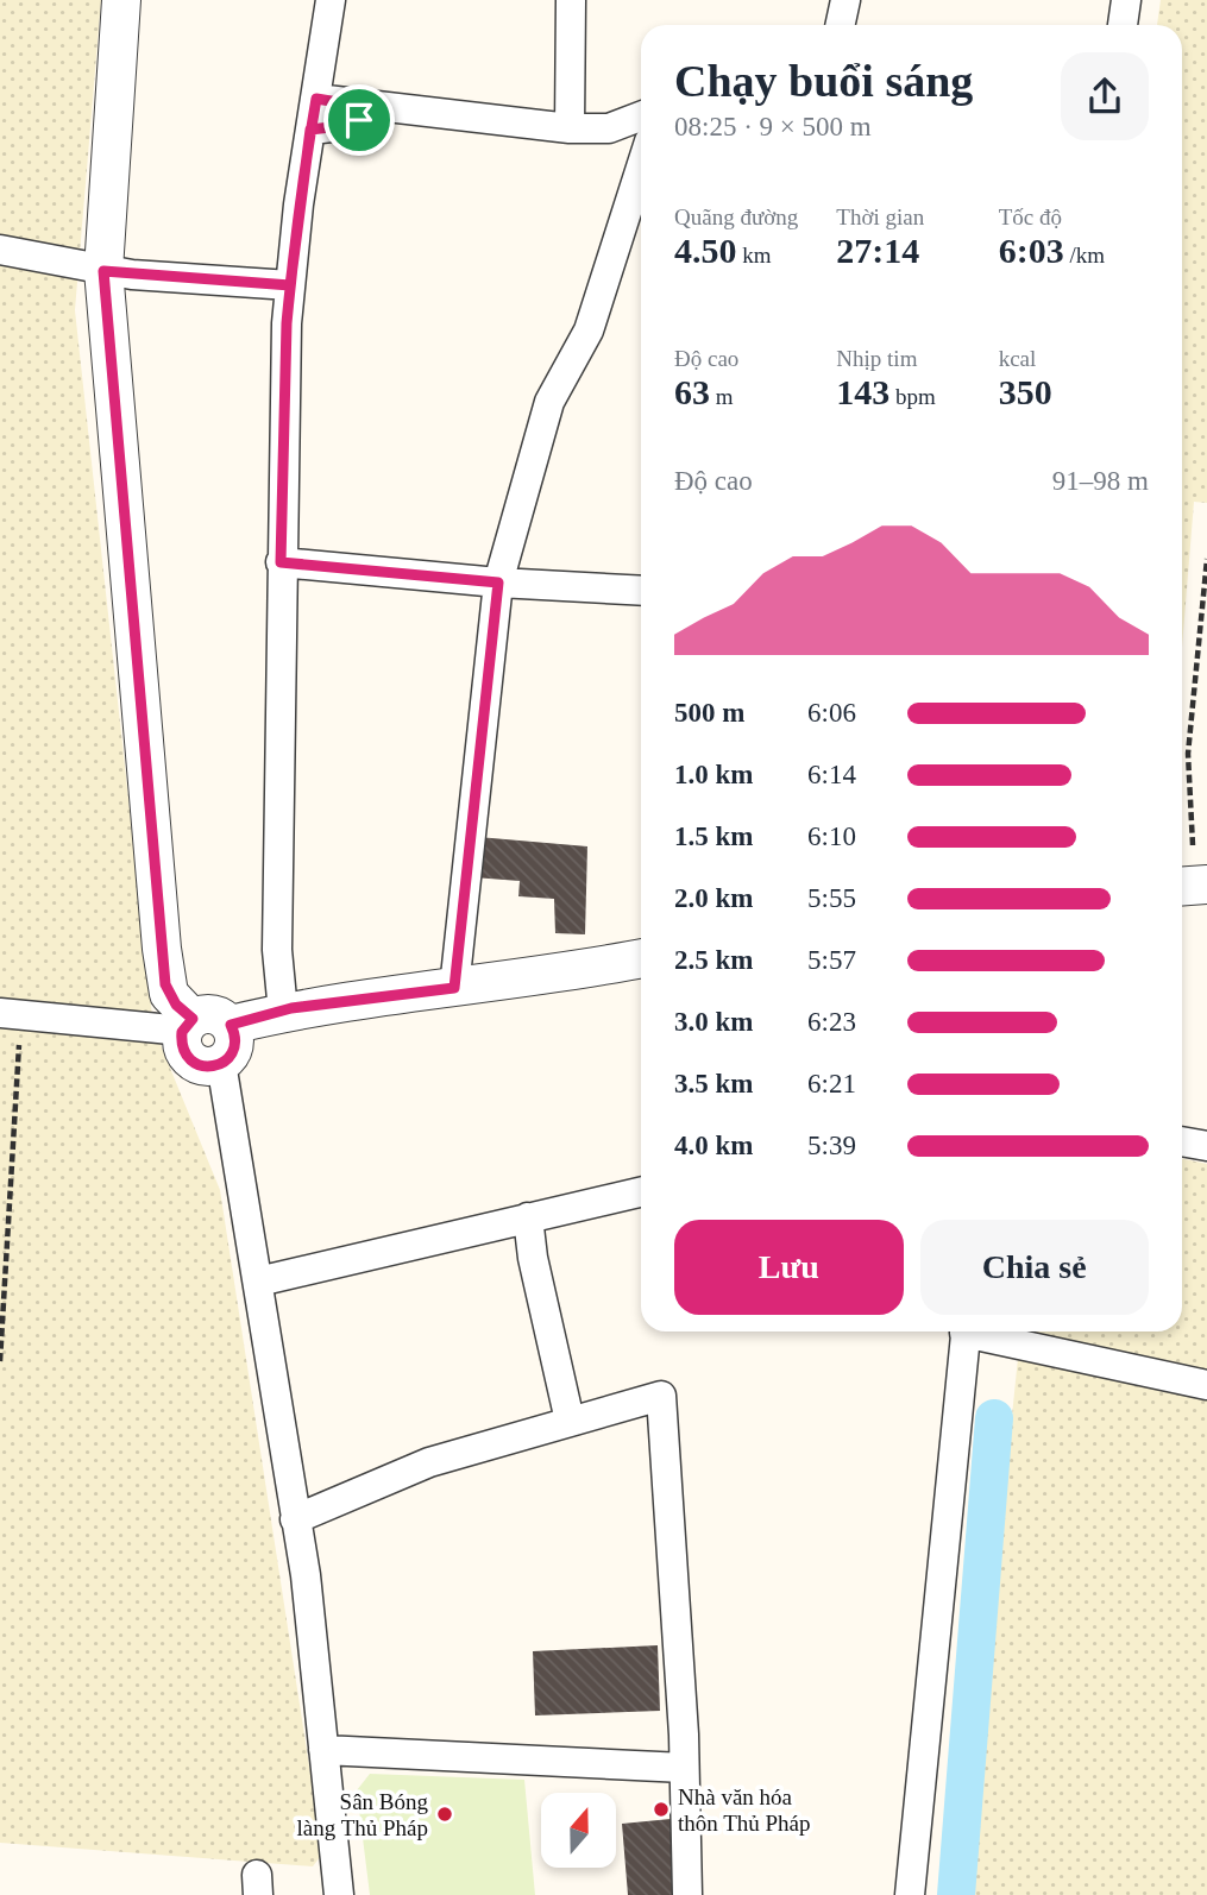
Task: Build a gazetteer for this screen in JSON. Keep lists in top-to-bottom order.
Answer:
{
  "places": ["Nhà văn hóa thôn Thủ Pháp", "Sân Bóng làng Thủ Pháp"],
  "north": "top",
  "page": {
    "heading": ["Chạy buổi sáng", "08:25 · 9 × 500 m"],
    "stats": [
      ["Quãng đường", "4.50 km"],
      ["Thời gian", "27:14"],
      ["Tốc độ", "6:03 /km"],
      ["Độ cao", "63 m"],
      ["Nhịp tim", "143 bpm"],
      ["kcal", "350"]
    ],
    "chart": ["Độ cao", "91–98 m"],
    "list": [
      {
        "name": "500 m",
        "note": "6:06"
      },
      {
        "name": "1.0 km",
        "note": "6:14"
      },
      {
        "name": "1.5 km",
        "note": "6:10"
      },
      {
        "name": "2.0 km",
        "note": "5:55"
      },
      {
        "name": "2.5 km",
        "note": "5:57"
      },
      {
        "name": "3.0 km",
        "note": "6:23"
      },
      {
        "name": "3.5 km",
        "note": "6:21"
      },
      {
        "name": "4.0 km",
        "note": "5:39"
      }
    ],
    "buttons": ["Lưu", "Chia sẻ"]
  }
}
